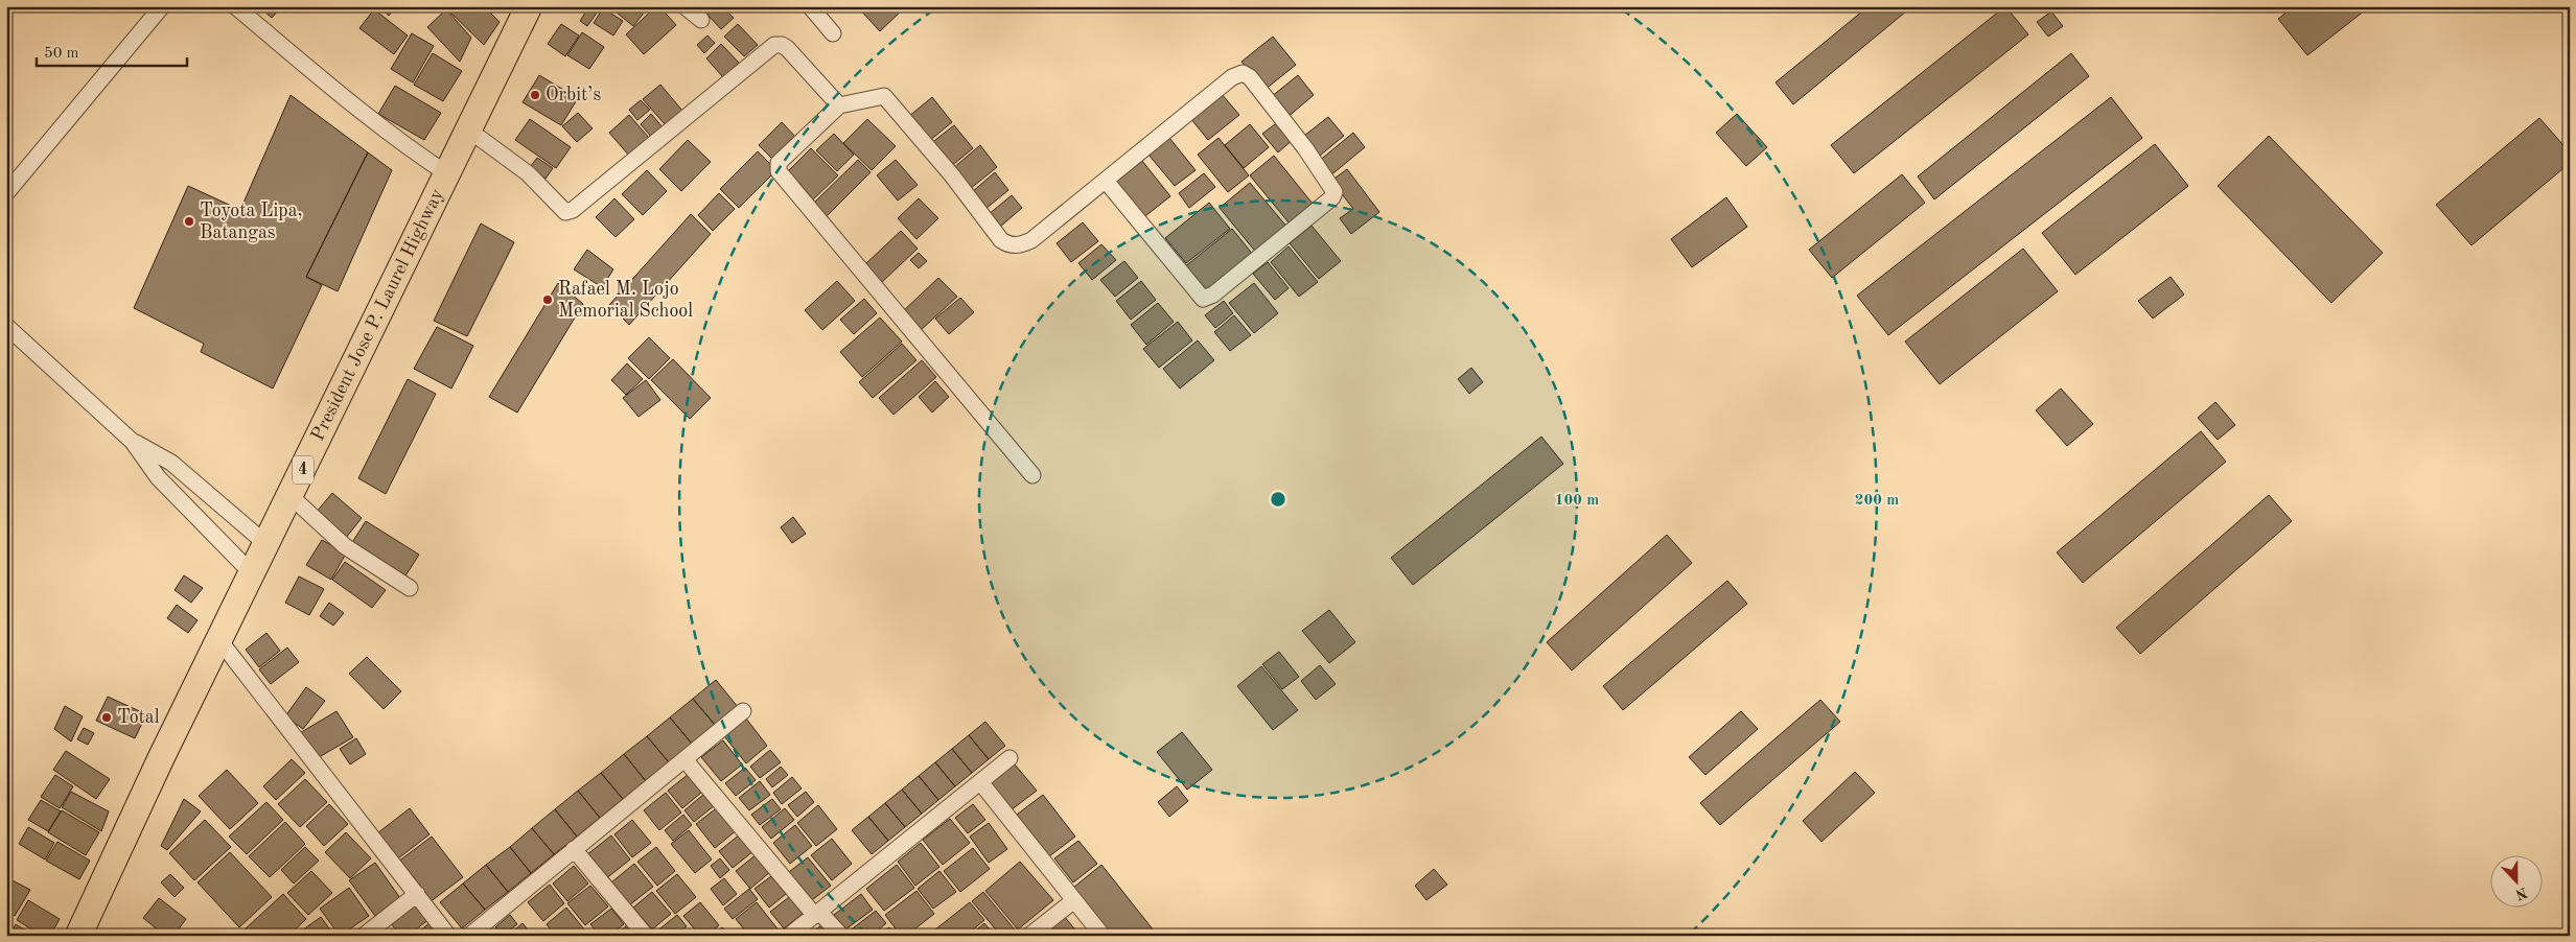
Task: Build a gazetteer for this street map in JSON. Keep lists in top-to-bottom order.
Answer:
{
  "streets": {
    "highway": ["President Jose P. Laurel Highway", "4"]
  },
  "places": [
    "Orbit’s",
    "Toyota Lipa, Batangas",
    "Rafael M. Lojo Memorial School",
    "Total"
  ],
  "scale_bar": "50 m",
  "north": "bottom",
  "rings": ["100 m", "200 m"]
}
